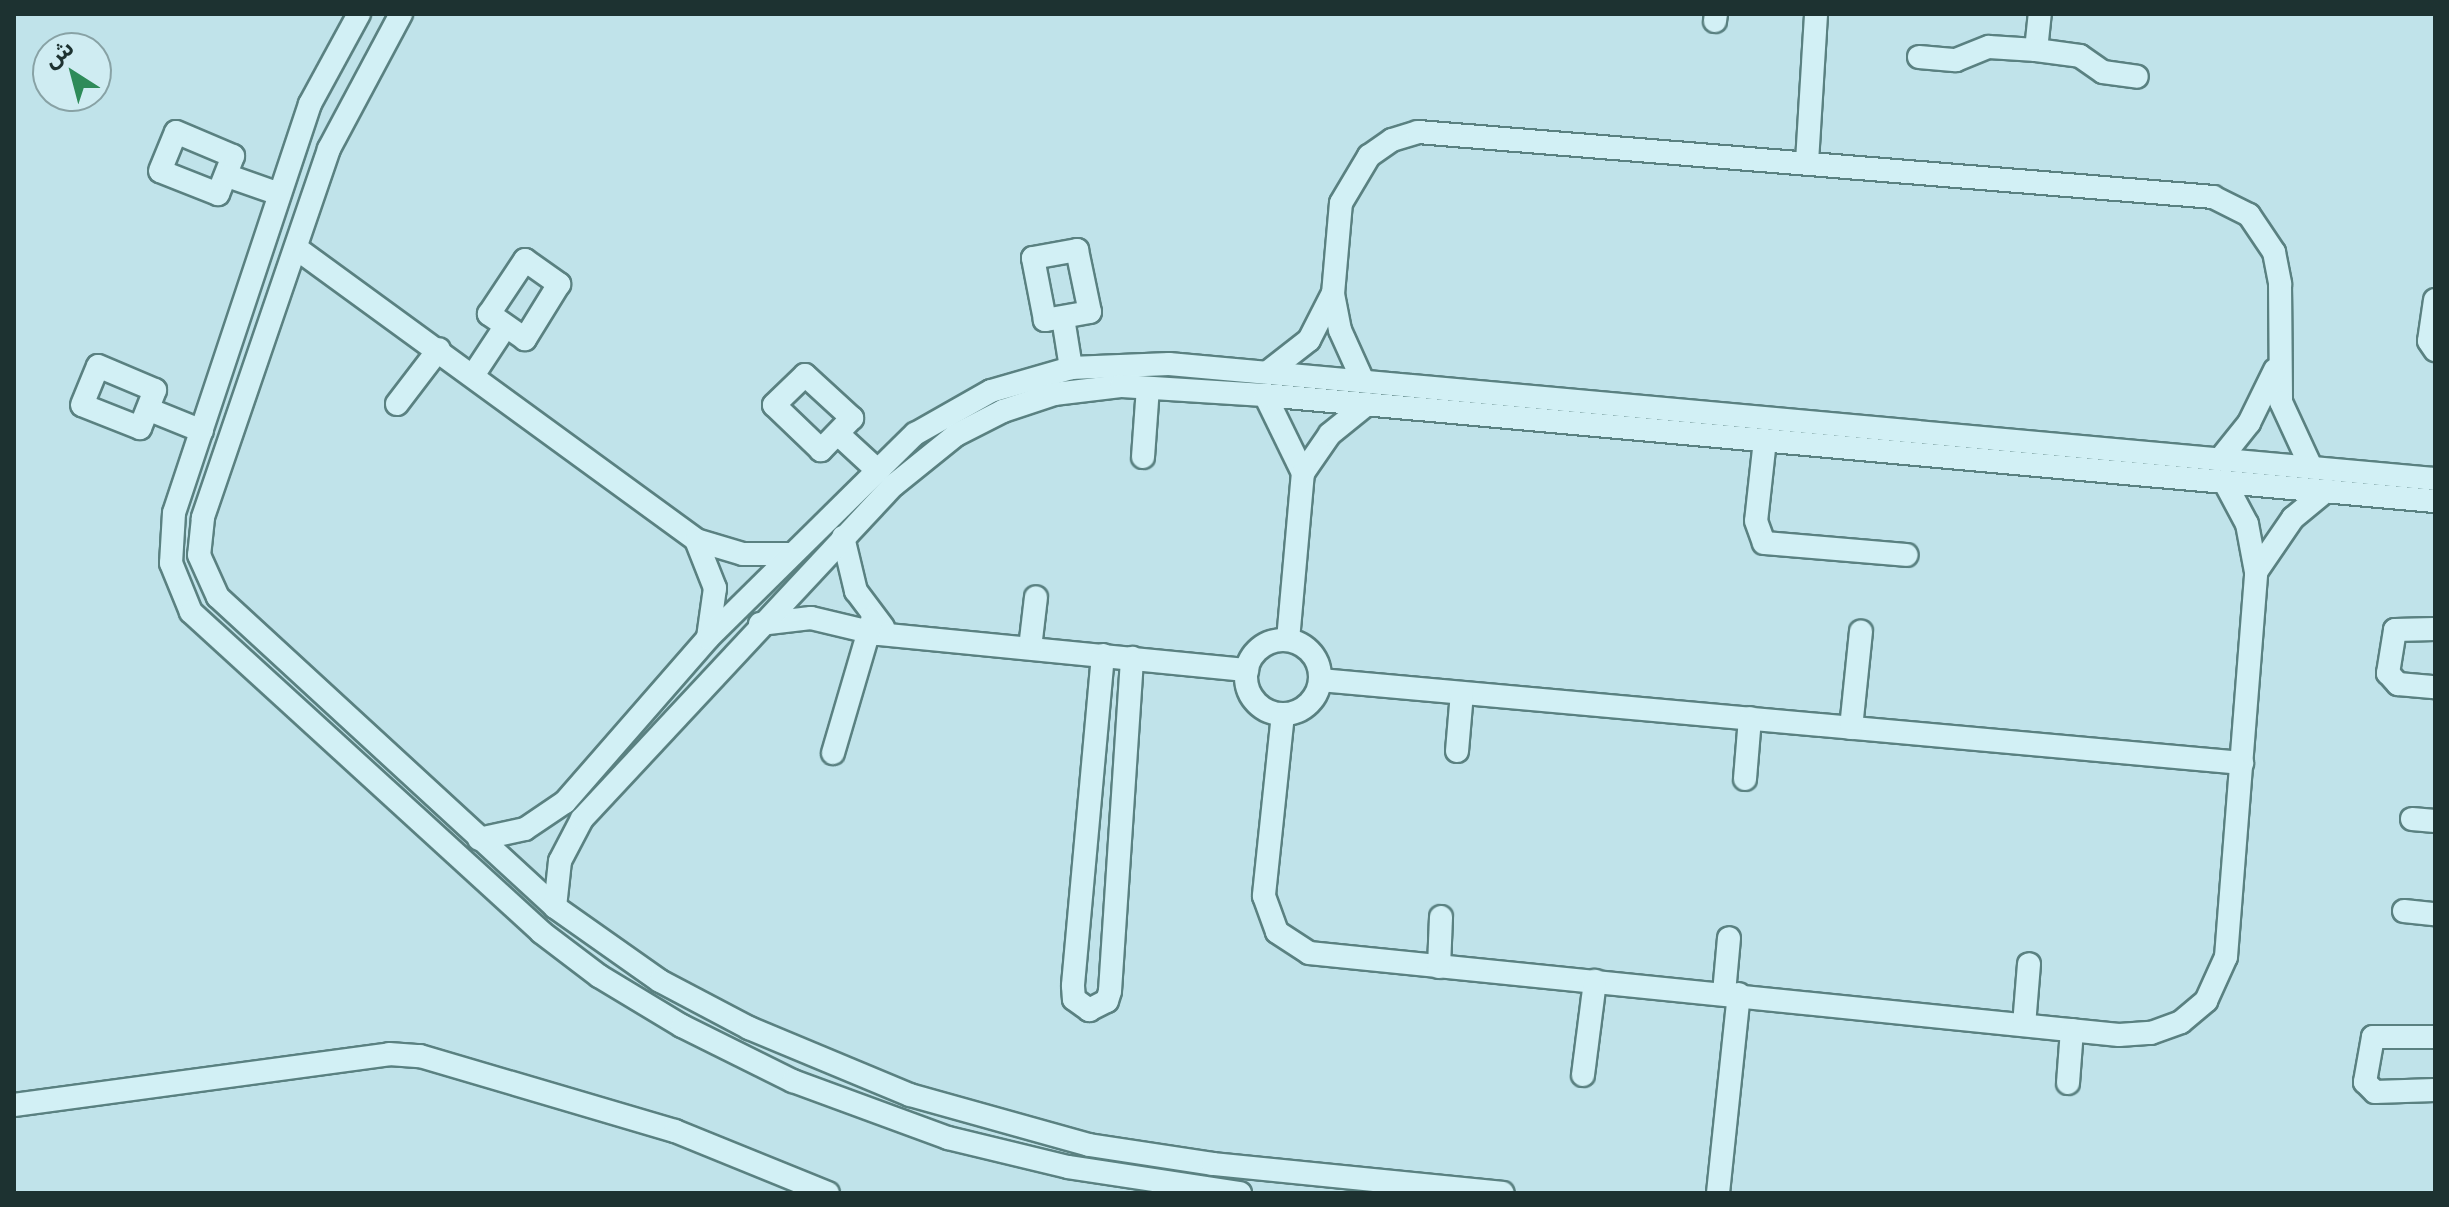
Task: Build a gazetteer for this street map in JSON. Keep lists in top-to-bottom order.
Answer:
{
  "north": "top left"
}
